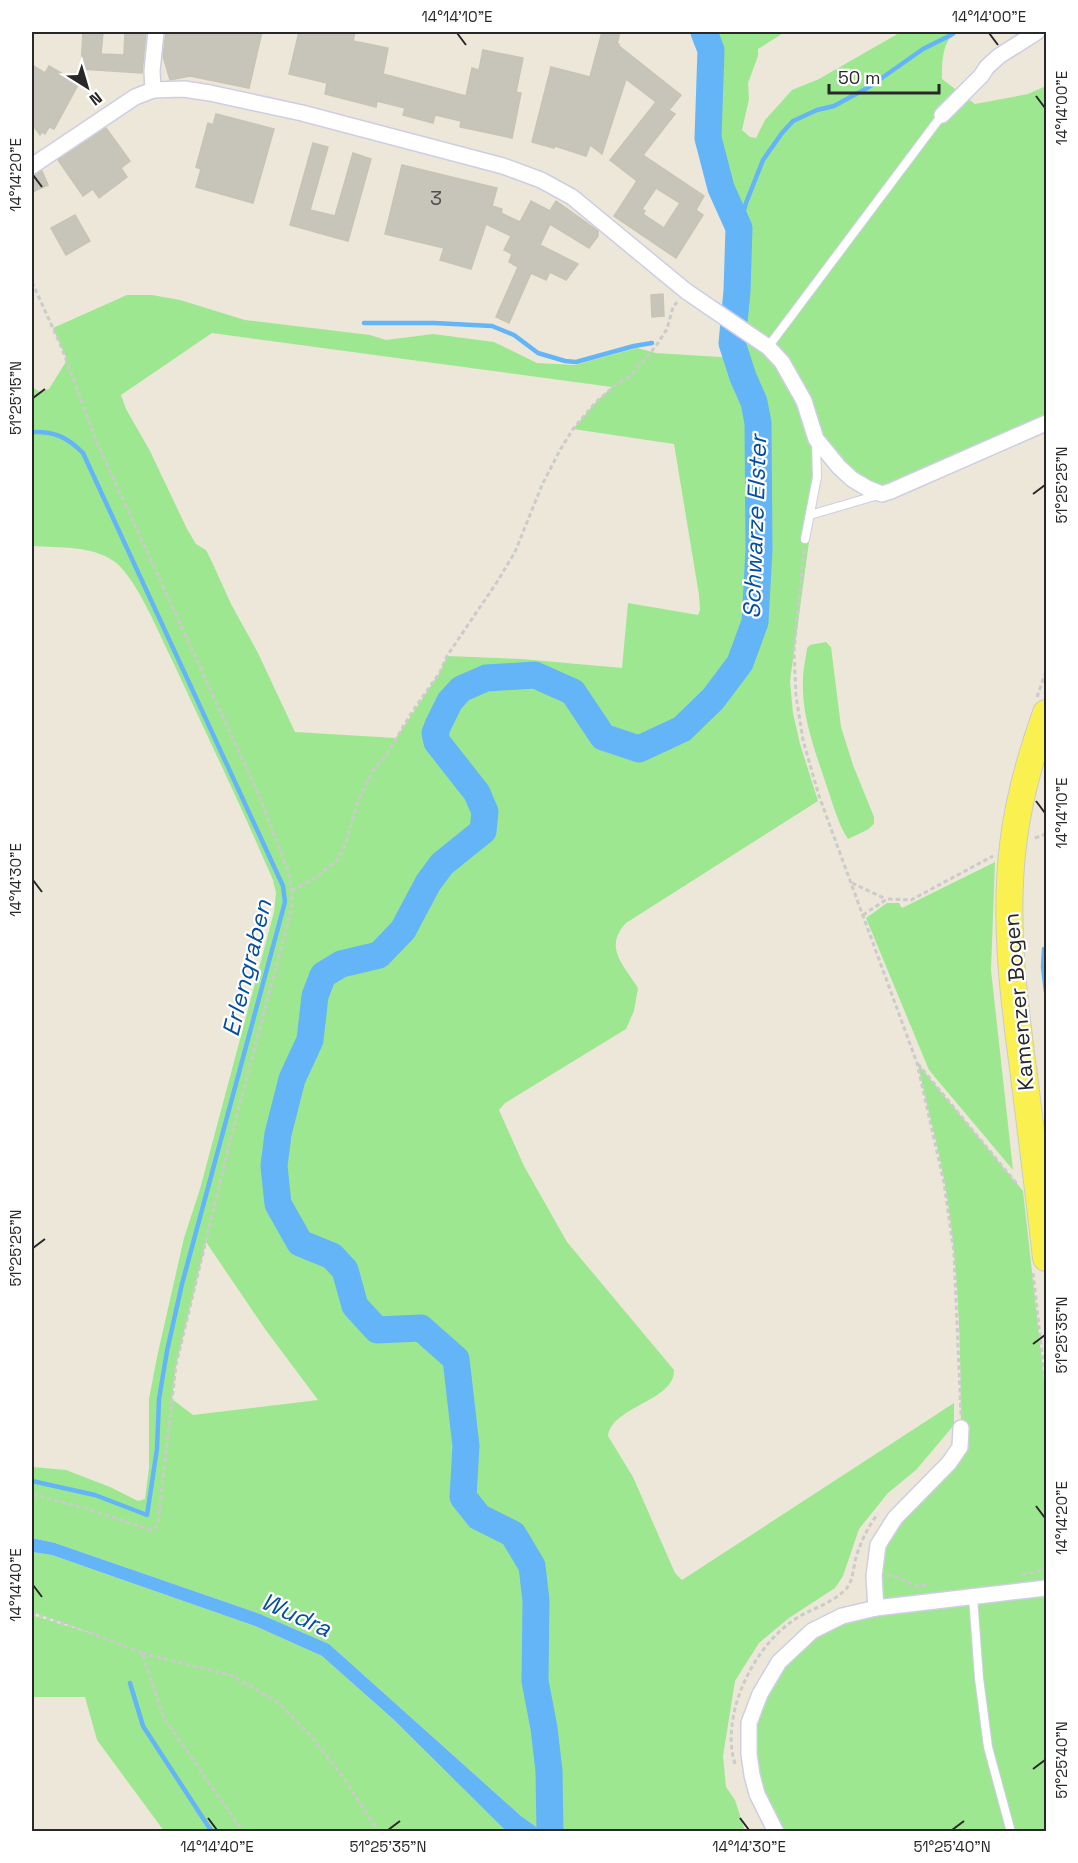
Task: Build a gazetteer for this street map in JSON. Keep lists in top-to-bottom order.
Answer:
{
  "streets": {
    "main road": ["Kamenzer Bogen"]
  },
  "water": ["Schwarze Elster", "Erlengraben", "Wudra"],
  "house_numbers": ["3"],
  "scale_bar": "50 m",
  "north": "bottom right",
  "coordinates": [
    "14°14'10\"E",
    "14°14'00\"E",
    "14°14'20\"E",
    "51°25'15\"N",
    "51°25'25\"N",
    "14°14'30\"E",
    "51°25'35\"N",
    "14°14'40\"E",
    "51°25'40\"N"
  ]
}
